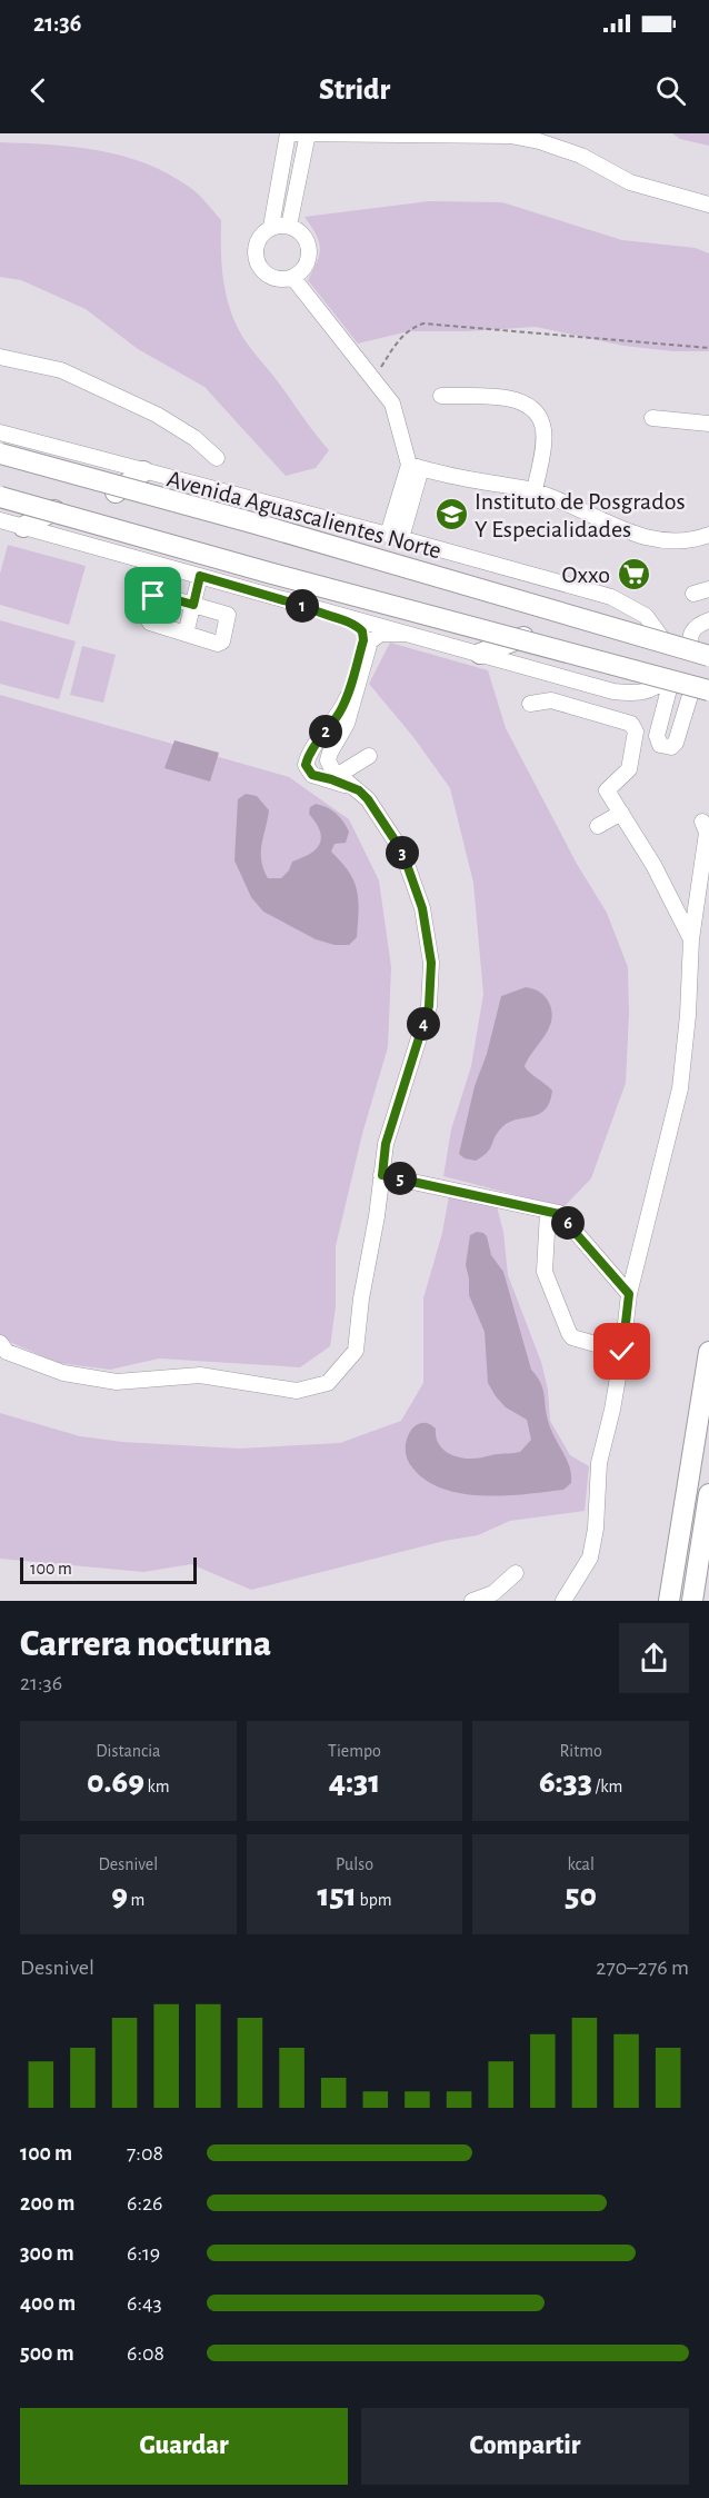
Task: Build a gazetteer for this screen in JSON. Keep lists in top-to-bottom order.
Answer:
{
  "streets": {
    "main road": ["Avenida Aguascalientes Norte"]
  },
  "places": {
    "school or university": ["Instituto de Posgrados Y Especialidades"],
    "supermarket": ["Oxxo"]
  },
  "scale_bar": "100 m",
  "page": {
    "status": "21:36",
    "header": "Stridr",
    "pins": [
      "1",
      "2",
      "3",
      "4",
      "5",
      "6"
    ],
    "scale": "100 m",
    "heading": ["Carrera nocturna", "21:36"],
    "stats": [
      ["Distancia", "0.69 km"],
      ["Tiempo", "4:31"],
      ["Ritmo", "6:33 /km"],
      ["Desnivel", "9 m"],
      ["Pulso", "151 bpm"],
      ["kcal", "50"]
    ],
    "chart": ["Desnivel", "270–276 m"],
    "list": [
      {
        "name": "100 m",
        "note": "7:08"
      },
      {
        "name": "200 m",
        "note": "6:26"
      },
      {
        "name": "300 m",
        "note": "6:19"
      },
      {
        "name": "400 m",
        "note": "6:43"
      },
      {
        "name": "500 m",
        "note": "6:08"
      }
    ],
    "buttons": ["Guardar", "Compartir"]
  }
}
